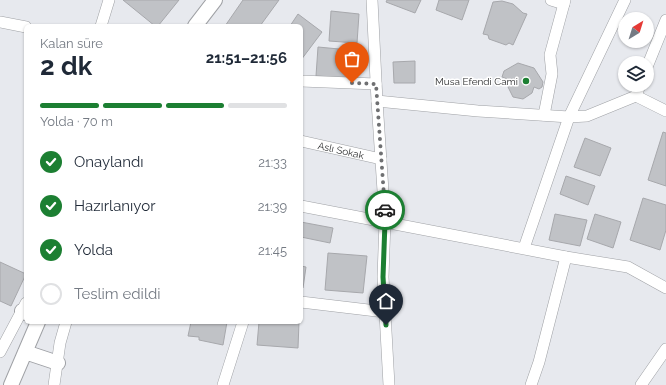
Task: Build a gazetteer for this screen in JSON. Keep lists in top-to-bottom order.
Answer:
{
  "streets": {
    "street": ["Aslı Sokak"]
  },
  "places": ["Musa Efendi Cami"],
  "north": "top right",
  "page": {
    "heading": ["2 dk", "Kalan süre", "21:51–21:56"],
    "bar": "Yolda · 70 m",
    "list": [
      ["Onaylandı", "21:33"],
      ["Hazırlanıyor", "21:39"],
      ["Yolda", "21:45"],
      "Teslim edildi"
    ]
  }
}
